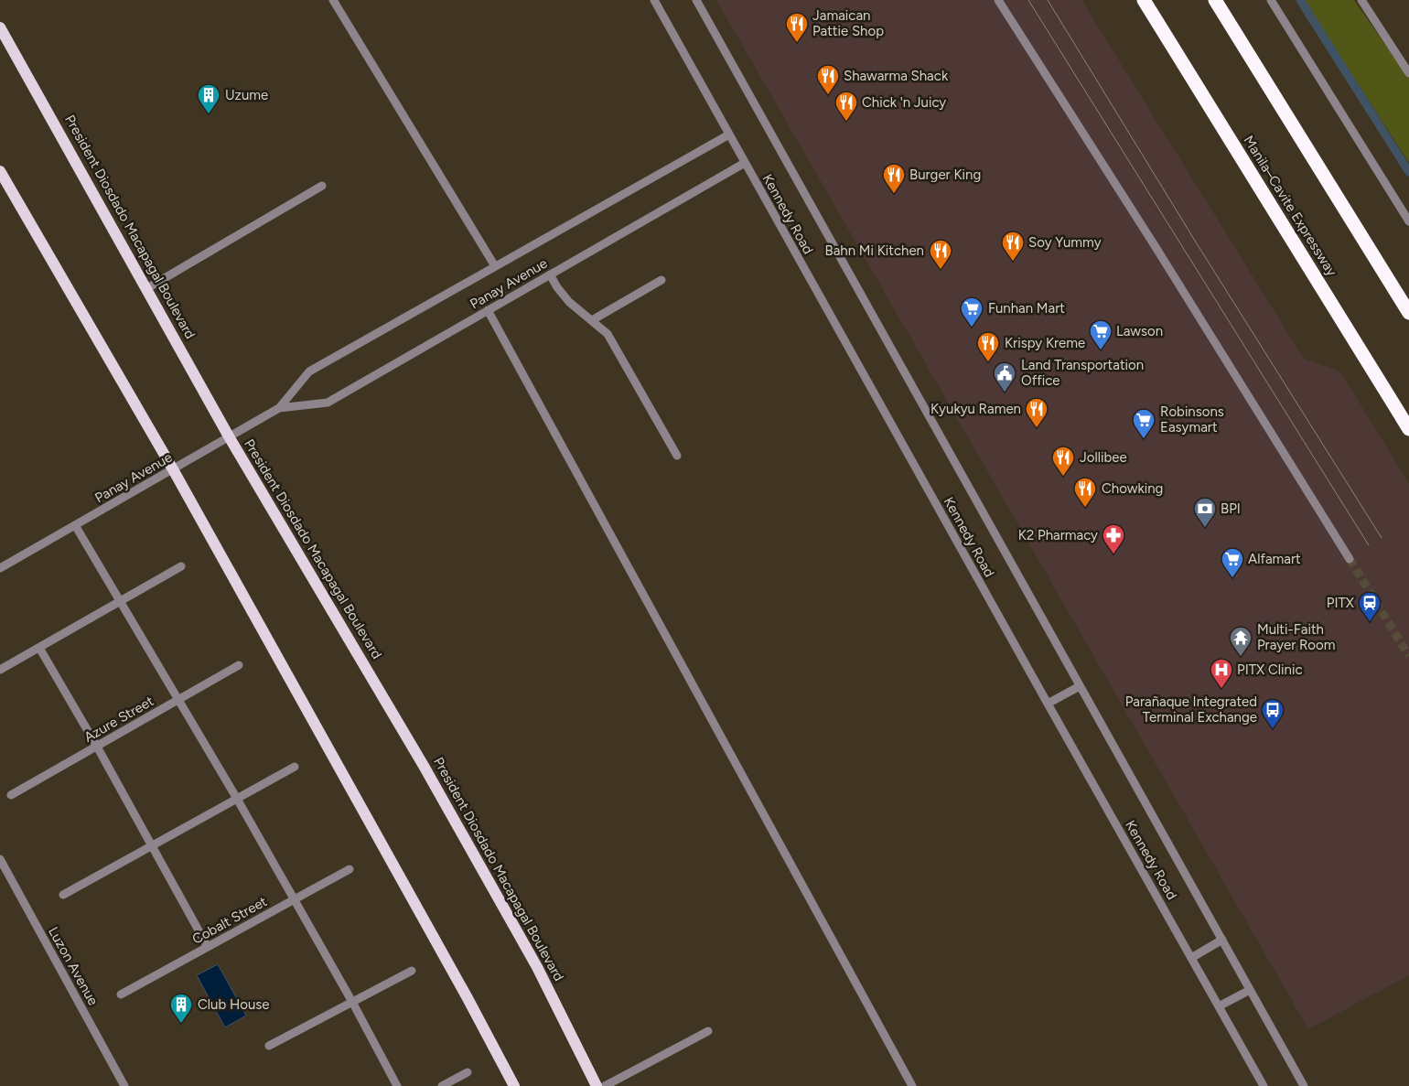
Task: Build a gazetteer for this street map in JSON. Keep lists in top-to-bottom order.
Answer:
{
  "streets": {
    "highway": ["Manila–Cavite Expressway"],
    "main road": ["President Diosdado Macapagal Boulevard"],
    "street": [
      "Kennedy Road",
      "Panay Avenue",
      "Azure Street",
      "Cobalt Street",
      "Luzon Avenue"
    ]
  },
  "crossings": [
    ["Kennedy Road", "Panay Avenue"],
    ["President Diosdado Macapagal Boulevard", "Panay Avenue"]
  ],
  "places": {
    "restaurant": [
      "Jamaican Pattie Shop",
      "Shawarma Shack",
      "Chick 'n Juicy",
      "Burger King",
      "Soy Yummy",
      "Bahn Mi Kitchen",
      "Krispy Kreme",
      "Kyukyu Ramen",
      "Jollibee",
      "Chowking"
    ],
    "building": ["Uzume", "Club House"],
    "supermarket": [
      "Funhan Mart",
      "Lawson",
      "Robinsons Easymart",
      "Alfamart"
    ],
    "public building": ["Land Transportation Office"],
    "bank": ["BPI"],
    "pharmacy": ["K2 Pharmacy"],
    "station": ["PITX"],
    "temple": ["Multi-Faith Prayer Room"],
    "hospital": ["PITX Clinic"],
    "bus stop": ["Parañaque Integrated Terminal Exchange"]
  }
}
